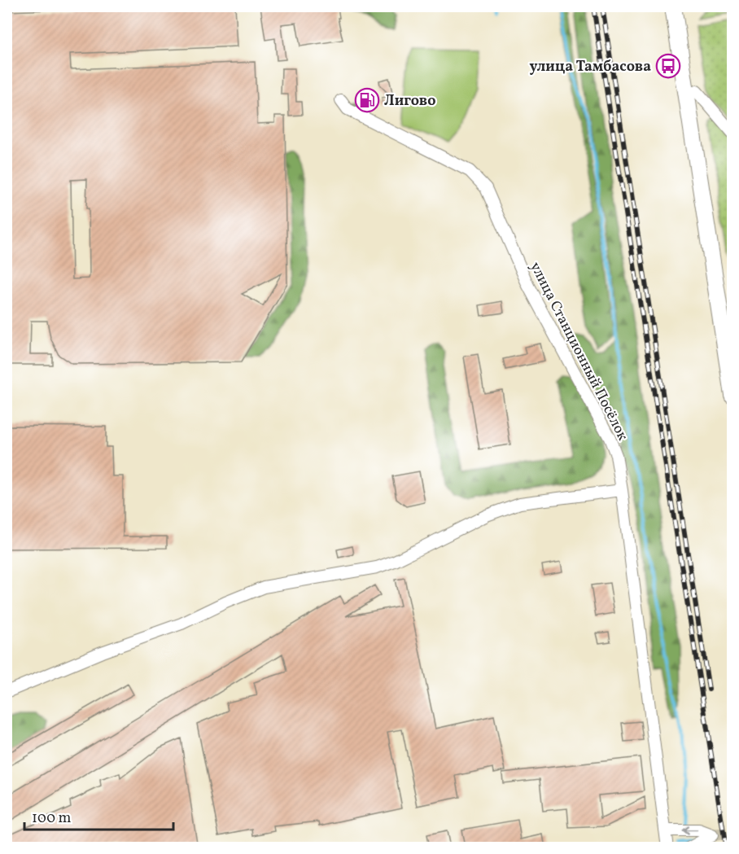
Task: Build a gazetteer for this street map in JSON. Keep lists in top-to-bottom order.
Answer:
{
  "streets": {
    "street": ["улица Станционный Посёлок"]
  },
  "places": {
    "bus stop": ["улица Тамбасова"],
    "fuel station": ["Лигово"]
  },
  "scale_bar": "100 m"
}
